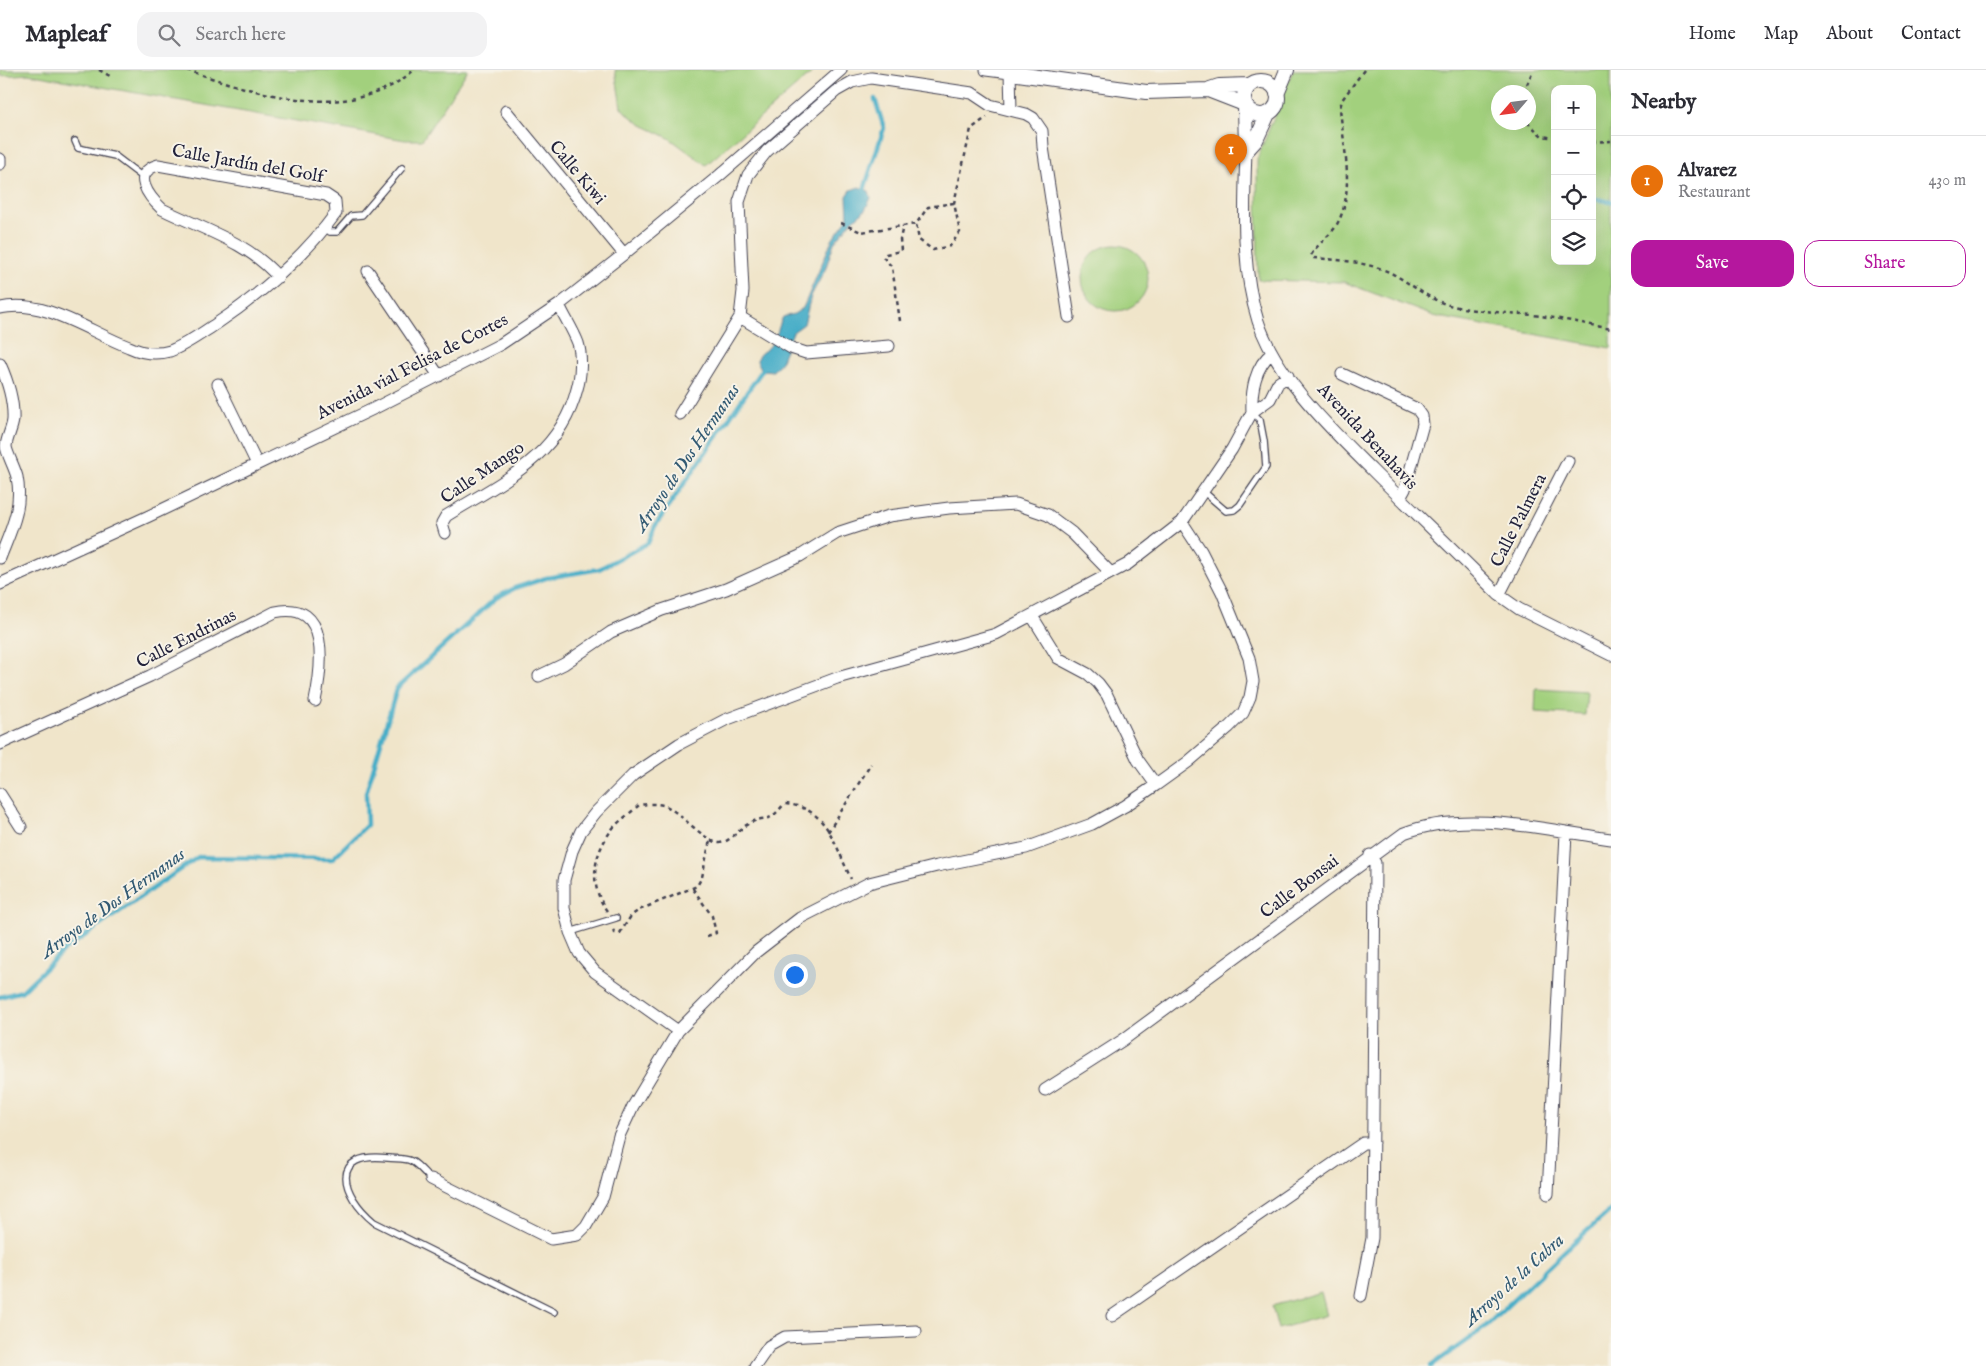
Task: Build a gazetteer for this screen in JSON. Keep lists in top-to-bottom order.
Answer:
{
  "streets": {
    "street": [
      "Calle Jardín del Golf",
      "Calle Kiwi",
      "Avenida vial Felisa de Cortes",
      "Avenida Benahavis",
      "Calle Mango",
      "Calle Palmera",
      "Calle Endrinas",
      "Calle Bonsai"
    ]
  },
  "crossings": [
    ["Calle Kiwi", "Avenida vial Felisa de Cortes"],
    ["Avenida vial Felisa de Cortes", "Calle Mango"],
    ["Avenida Benahavis", "Calle Palmera"]
  ],
  "water": ["Arroyo de Dos Hermanas", "Arroyo de la Cabra"],
  "north": "bottom left",
  "page": {
    "header": "Mapleaf",
    "search": "Search here",
    "nav": [
      "Home",
      "Map",
      "About",
      "Contact"
    ],
    "heading": "Nearby",
    "map_buttons": ["+", "−"],
    "pins": "1",
    "list": [
      {
        "mark": "1",
        "name": "Alvarez",
        "note": "Restaurant",
        "value": "430 m"
      }
    ],
    "buttons": ["Save", "Share"]
  }
}
